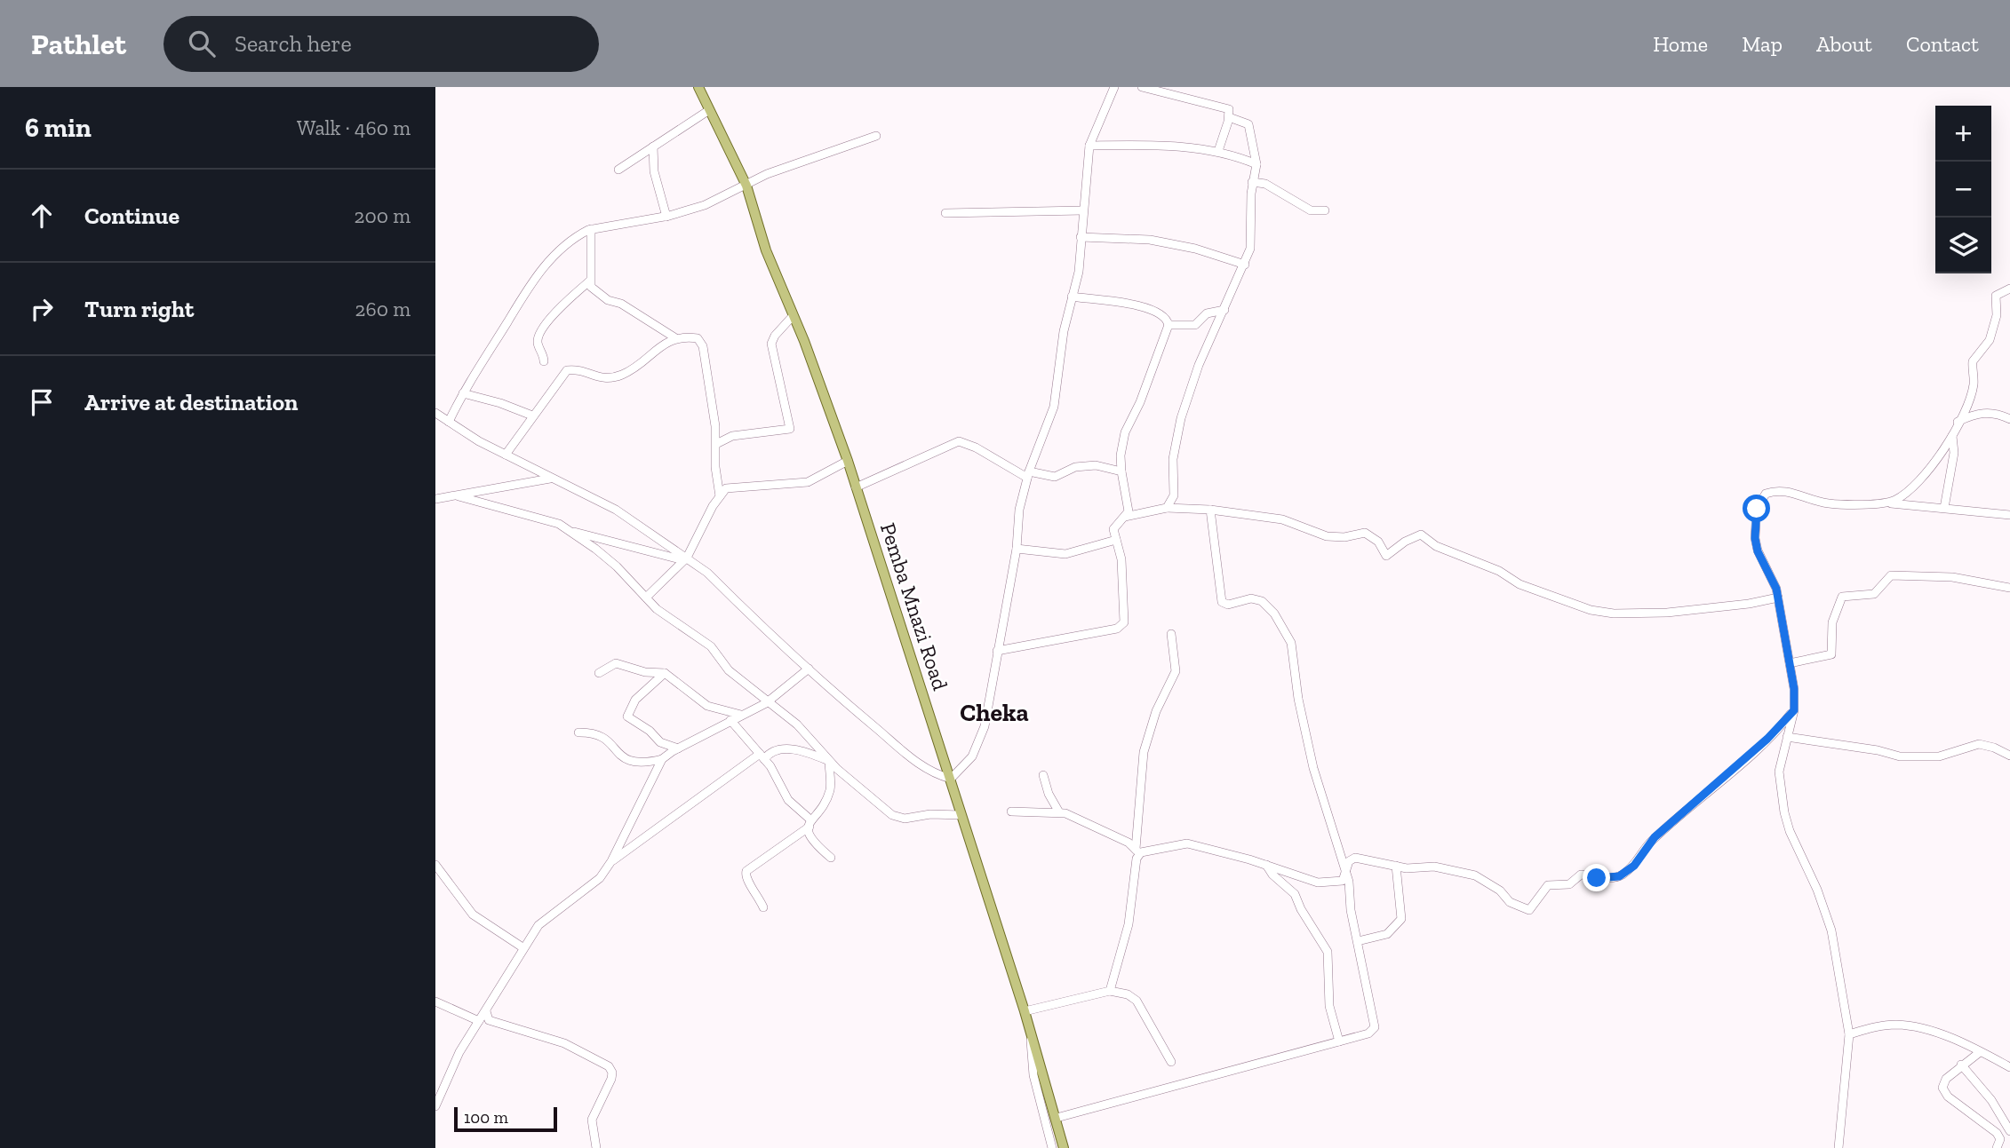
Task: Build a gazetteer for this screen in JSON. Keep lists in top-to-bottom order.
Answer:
{
  "streets": {
    "main road": ["Pemba Mnazi Road"]
  },
  "districts": ["Cheka"],
  "scale_bar": "100 m",
  "page": {
    "header": "Pathlet",
    "search": "Search here",
    "nav": [
      "Home",
      "Map",
      "About",
      "Contact"
    ],
    "heading": ["6 min", "Walk · 460 m"],
    "map_buttons": ["+", "−"],
    "list": [
      ["Continue", "200 m"],
      ["Turn right", "260 m"],
      "Arrive at destination"
    ],
    "scale": "100 m"
  }
}
